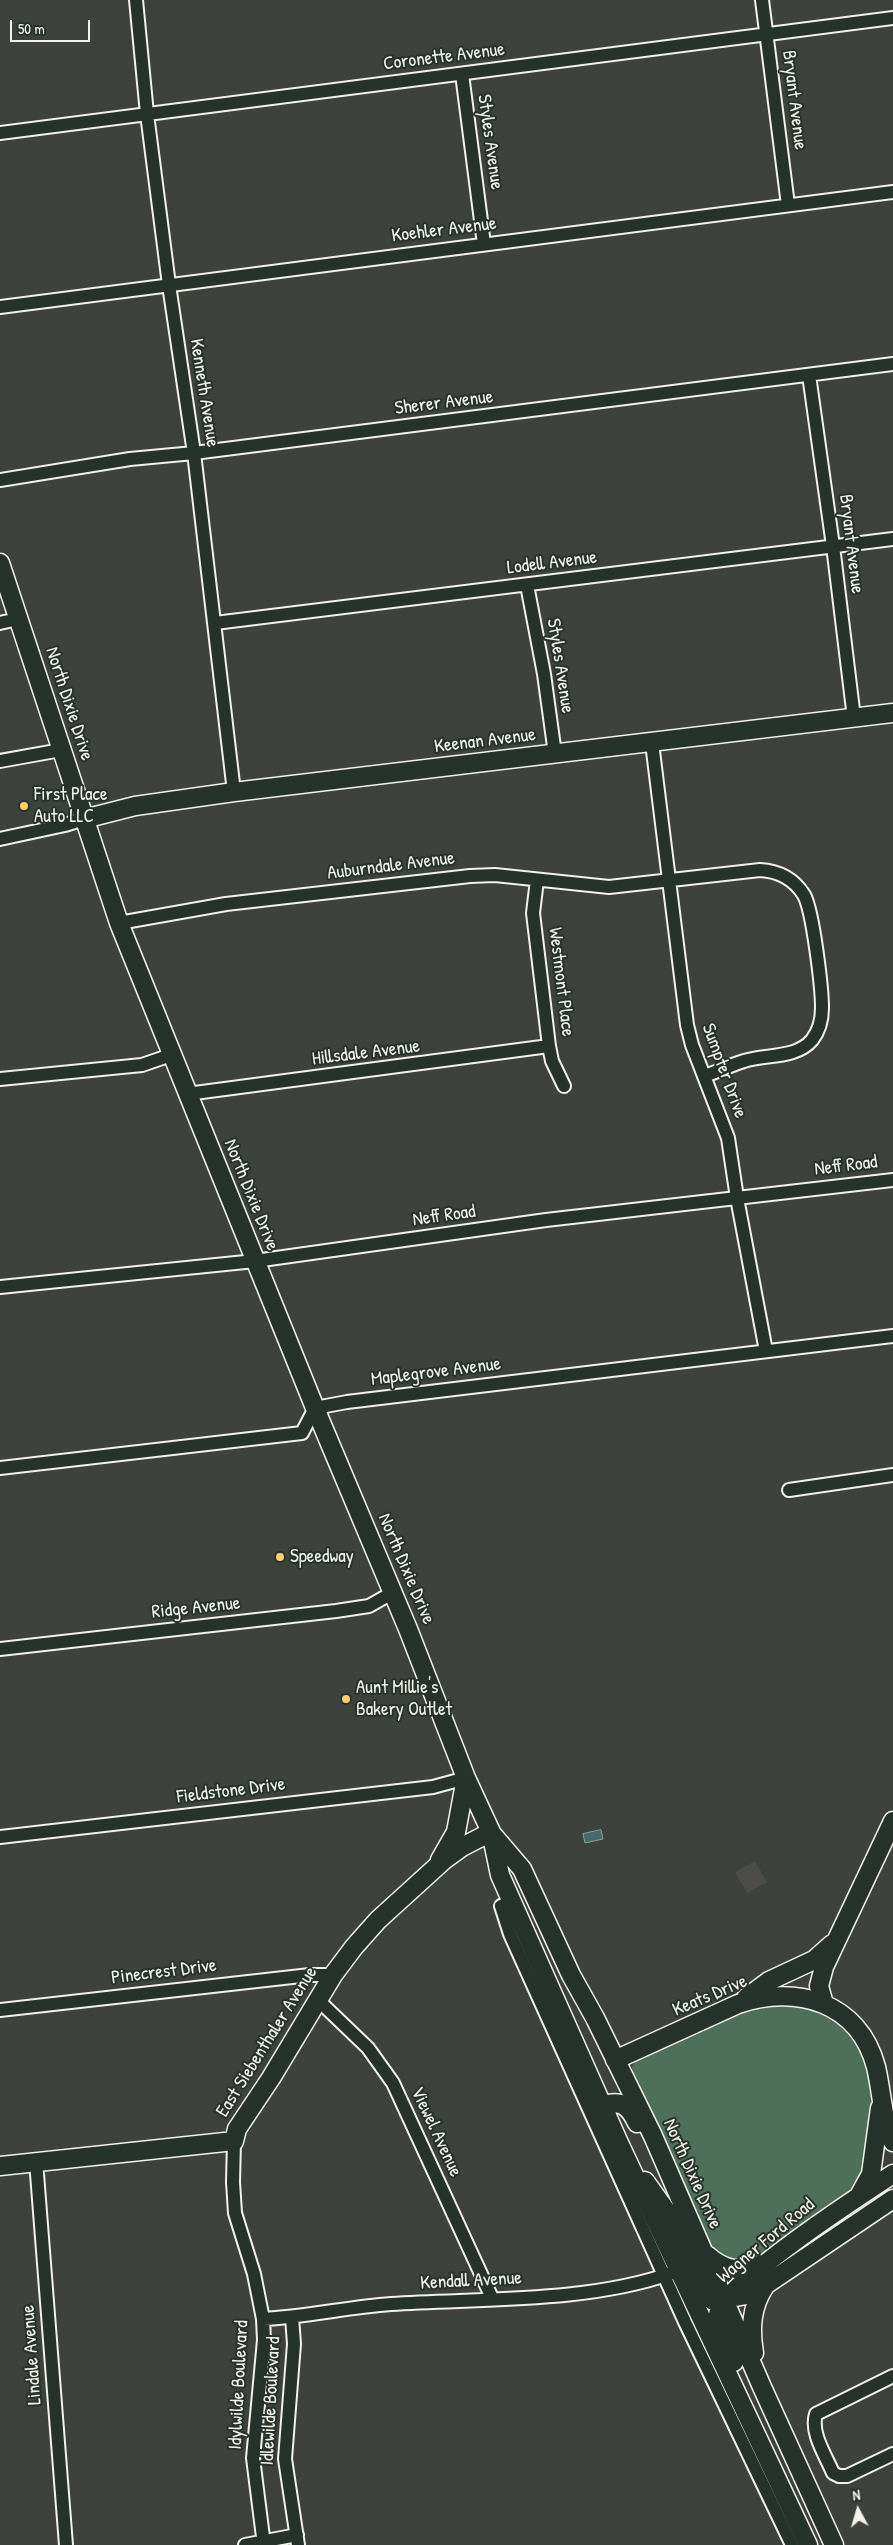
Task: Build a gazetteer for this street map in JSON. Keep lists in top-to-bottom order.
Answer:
{
  "streets": {
    "main road": [
      "North Dixie Drive",
      "Keenan Avenue",
      "Keats Drive",
      "East Siebenthaler Avenue",
      "Wagner Ford Road"
    ],
    "street": [
      "Coronette Avenue",
      "Bryant Avenue",
      "Styles Avenue",
      "Koehler Avenue",
      "Kenneth Avenue",
      "Sherer Avenue",
      "Lodell Avenue",
      "Auburndale Avenue",
      "Westmont Place",
      "Hillsdale Avenue",
      "Sumpter Drive",
      "Neff Road",
      "Maplegrove Avenue",
      "Ridge Avenue",
      "Fieldstone Drive",
      "Pinecrest Drive",
      "Viewel Avenue",
      "Kendall Avenue",
      "Lindale Avenue",
      "Idylwilde Boulevard",
      "Idlewilde Boulevard"
    ]
  },
  "crossings": [
    ["Coronette Avenue", "Bryant Avenue"],
    ["Coronette Avenue", "Styles Avenue"],
    ["Coronette Avenue", "Kenneth Avenue"],
    ["Bryant Avenue", "Koehler Avenue"],
    ["Bryant Avenue", "Sherer Avenue"],
    ["Bryant Avenue", "Lodell Avenue"],
    ["Bryant Avenue", "Keenan Avenue"],
    ["Styles Avenue", "Koehler Avenue"],
    ["Styles Avenue", "Lodell Avenue"],
    ["Styles Avenue", "Keenan Avenue"],
    ["Koehler Avenue", "Kenneth Avenue"],
    ["Kenneth Avenue", "Sherer Avenue"],
    ["Kenneth Avenue", "Lodell Avenue"],
    ["Kenneth Avenue", "Keenan Avenue"],
    ["North Dixie Drive", "Keenan Avenue"],
    ["North Dixie Drive", "Auburndale Avenue"],
    ["North Dixie Drive", "Hillsdale Avenue"],
    ["North Dixie Drive", "Neff Road"],
    ["North Dixie Drive", "Maplegrove Avenue"],
    ["North Dixie Drive", "Ridge Avenue"],
    ["North Dixie Drive", "Fieldstone Drive"],
    ["North Dixie Drive", "Keats Drive"],
    ["North Dixie Drive", "East Siebenthaler Avenue"],
    ["North Dixie Drive", "Wagner Ford Road"],
    ["North Dixie Drive", "Kendall Avenue"],
    ["Keenan Avenue", "Sumpter Drive"],
    ["Auburndale Avenue", "Westmont Place"],
    ["Auburndale Avenue", "Sumpter Drive"],
    ["Westmont Place", "Hillsdale Avenue"],
    ["Sumpter Drive", "Neff Road"],
    ["Sumpter Drive", "Maplegrove Avenue"],
    ["Pinecrest Drive", "East Siebenthaler Avenue"],
    ["East Siebenthaler Avenue", "Viewel Avenue"],
    ["East Siebenthaler Avenue", "Lindale Avenue"],
    ["East Siebenthaler Avenue", "Idylwilde Boulevard"],
    ["Viewel Avenue", "Kendall Avenue"],
    ["Kendall Avenue", "Idylwilde Boulevard"],
    ["Kendall Avenue", "Idlewilde Boulevard"]
  ],
  "places": ["First Place Auto LLC", "Speedway", "Aunt Millie's Bakery Outlet"],
  "scale_bar": "50 m",
  "north": "top"
}
